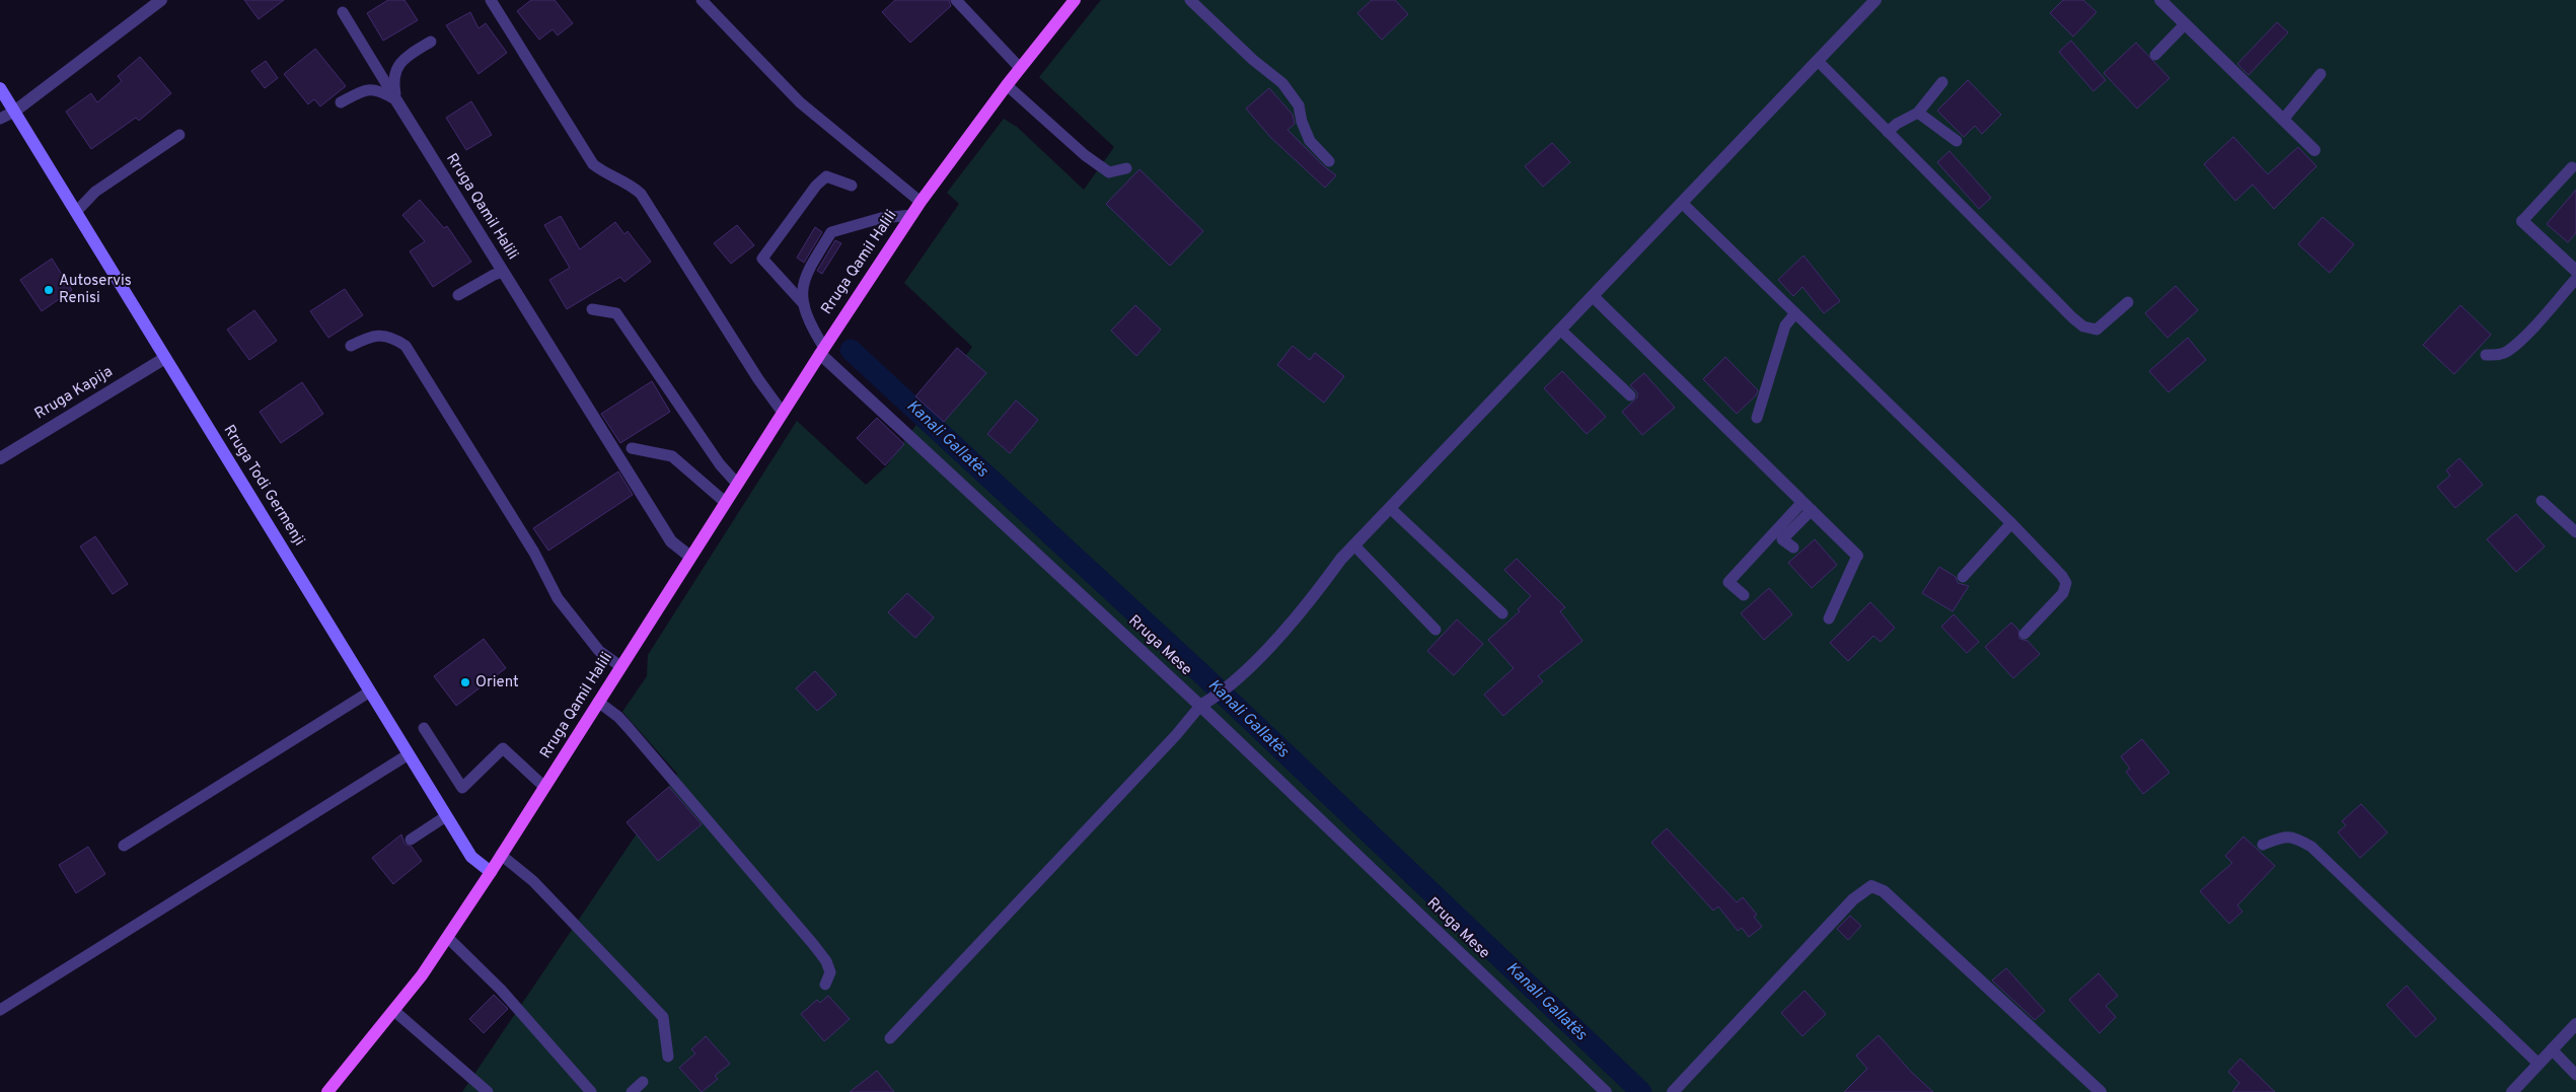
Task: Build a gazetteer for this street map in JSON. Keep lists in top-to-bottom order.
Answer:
{
  "streets": {
    "main road": ["Rruga Qamil Halili"],
    "street": ["Rruga Kapija", "Rruga Todi Germenji", "Rruga Mese"]
  },
  "crossings": [
    ["Rruga Qamil Halili", "Rruga Todi Germenji"],
    ["Rruga Qamil Halili", "Rruga Mese"],
    ["Rruga Kapija", "Rruga Todi Germenji"]
  ],
  "water": ["Kanali Gallatës"],
  "places": ["Autoservis Renisi", "Orient"]
}
